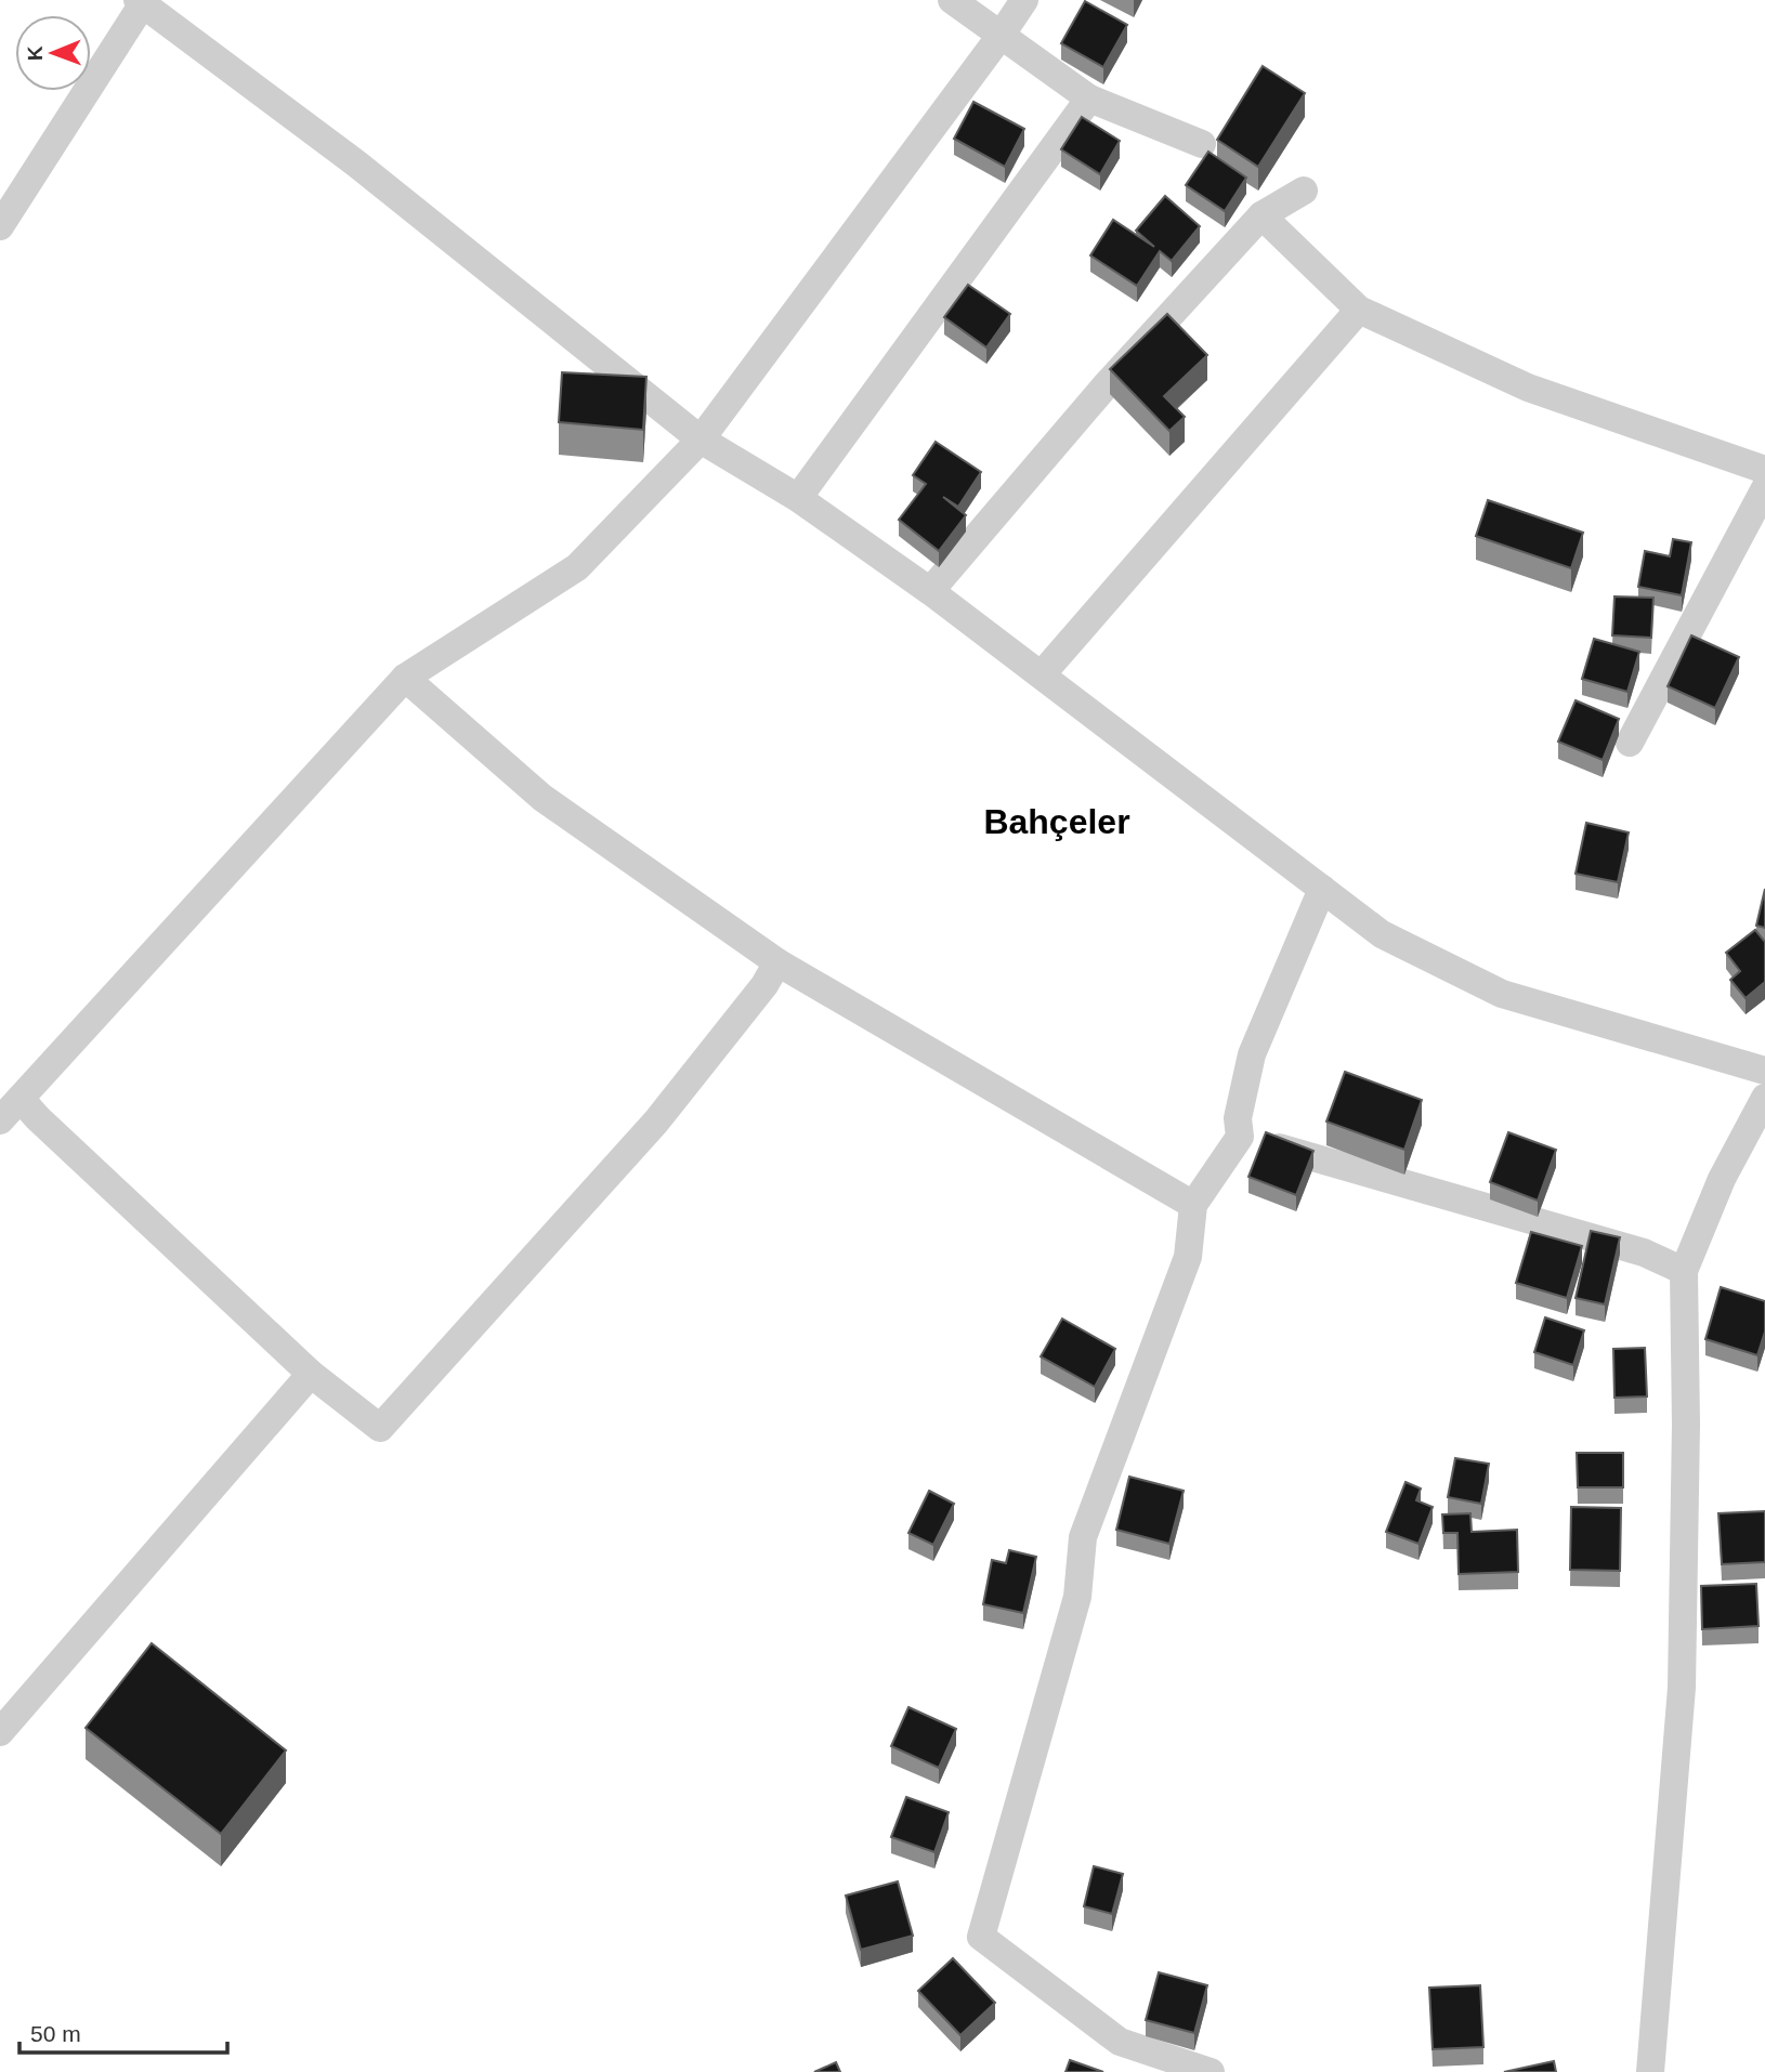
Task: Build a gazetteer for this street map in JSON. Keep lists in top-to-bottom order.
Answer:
{
  "districts": ["Bahçeler"],
  "scale_bar": "50 m",
  "north": "left"
}
